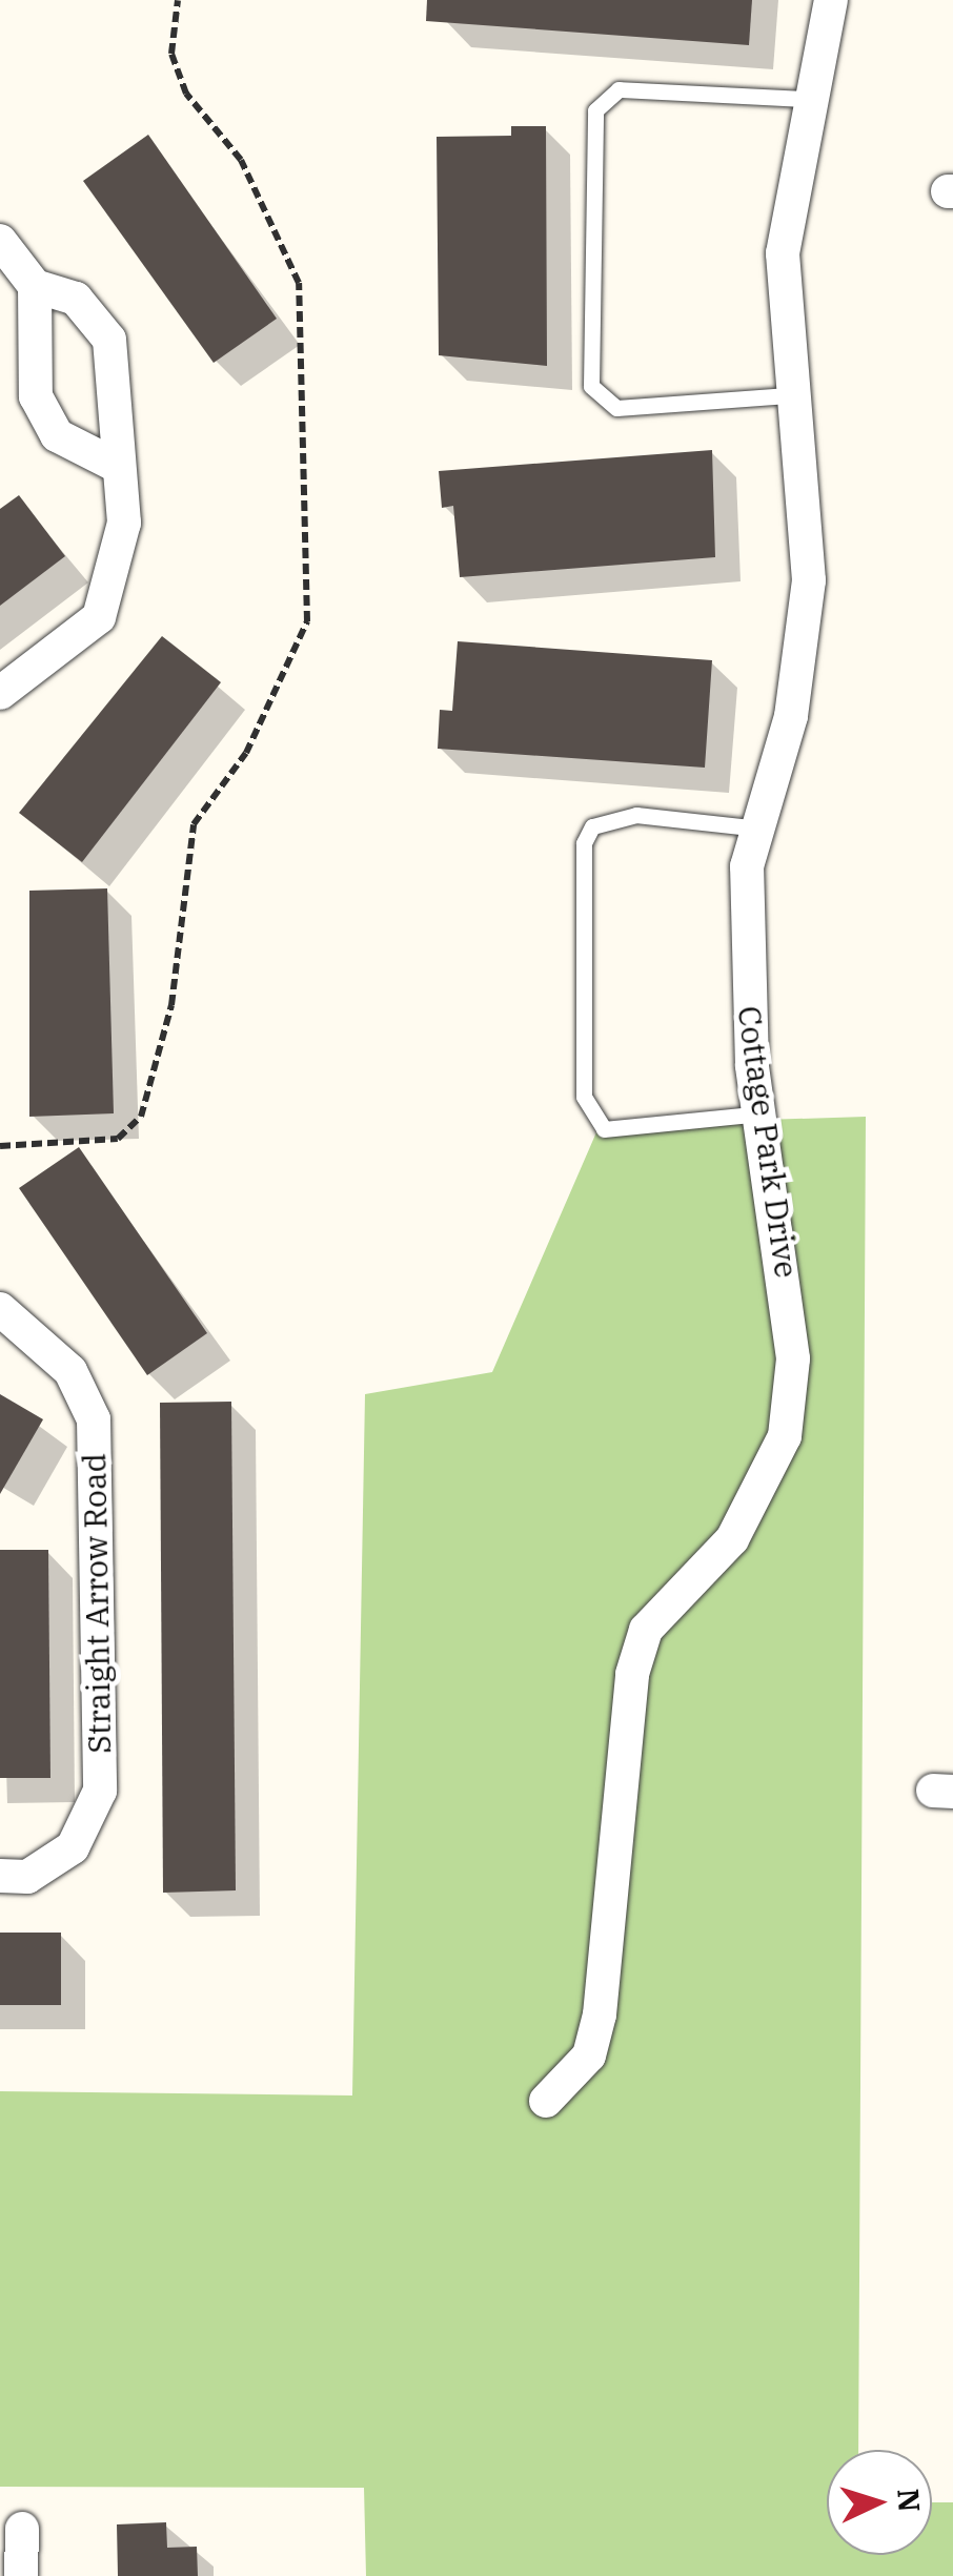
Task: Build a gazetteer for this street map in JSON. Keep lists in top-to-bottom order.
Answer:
{
  "streets": {
    "street": ["Cottage Park Drive", "Straight Arrow Road"]
  },
  "north": "right"
}
